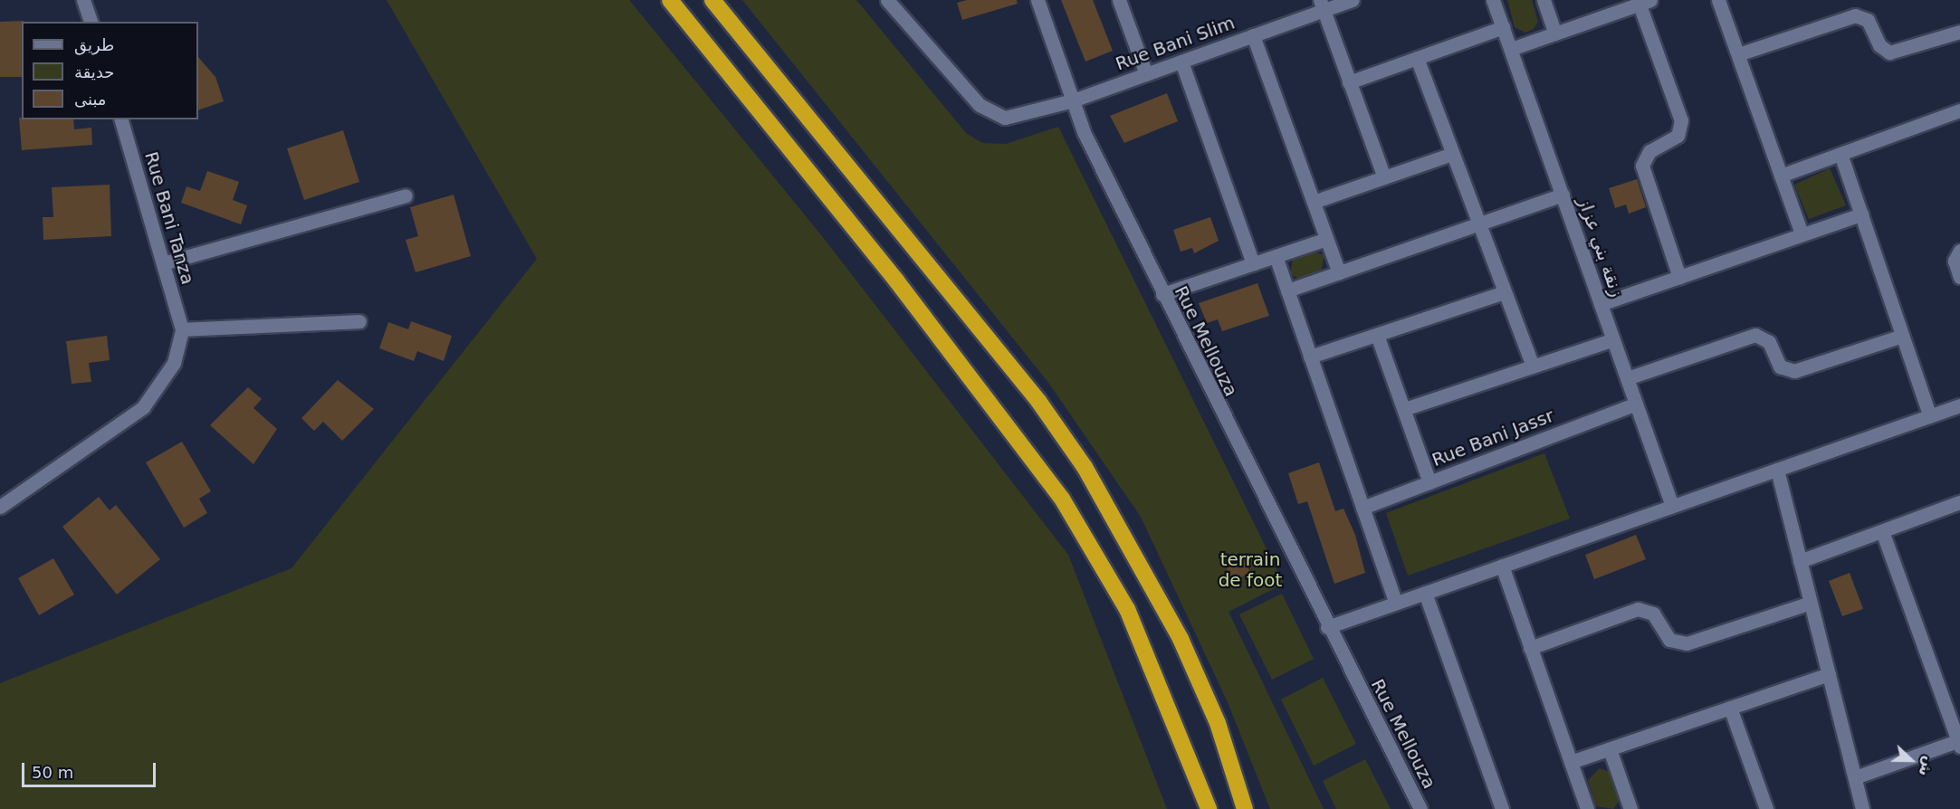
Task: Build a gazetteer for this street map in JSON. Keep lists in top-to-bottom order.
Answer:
{
  "streets": {
    "street": [
      "Rue Bani Slim",
      "Rue Bani Tanza",
      "زنقة بني عزاز",
      "Rue Mellouza",
      "Rue Bani Jassr"
    ]
  },
  "crossings": [
    ["Rue Bani Slim", "Rue Mellouza"],
    ["زنقة بني عزاز", "Rue Bani Jassr"]
  ],
  "parks": ["terrain de foot"],
  "legend": ["طريق", "حديقة", "مبنى"],
  "scale_bar": "50 m",
  "north": "right"
}
